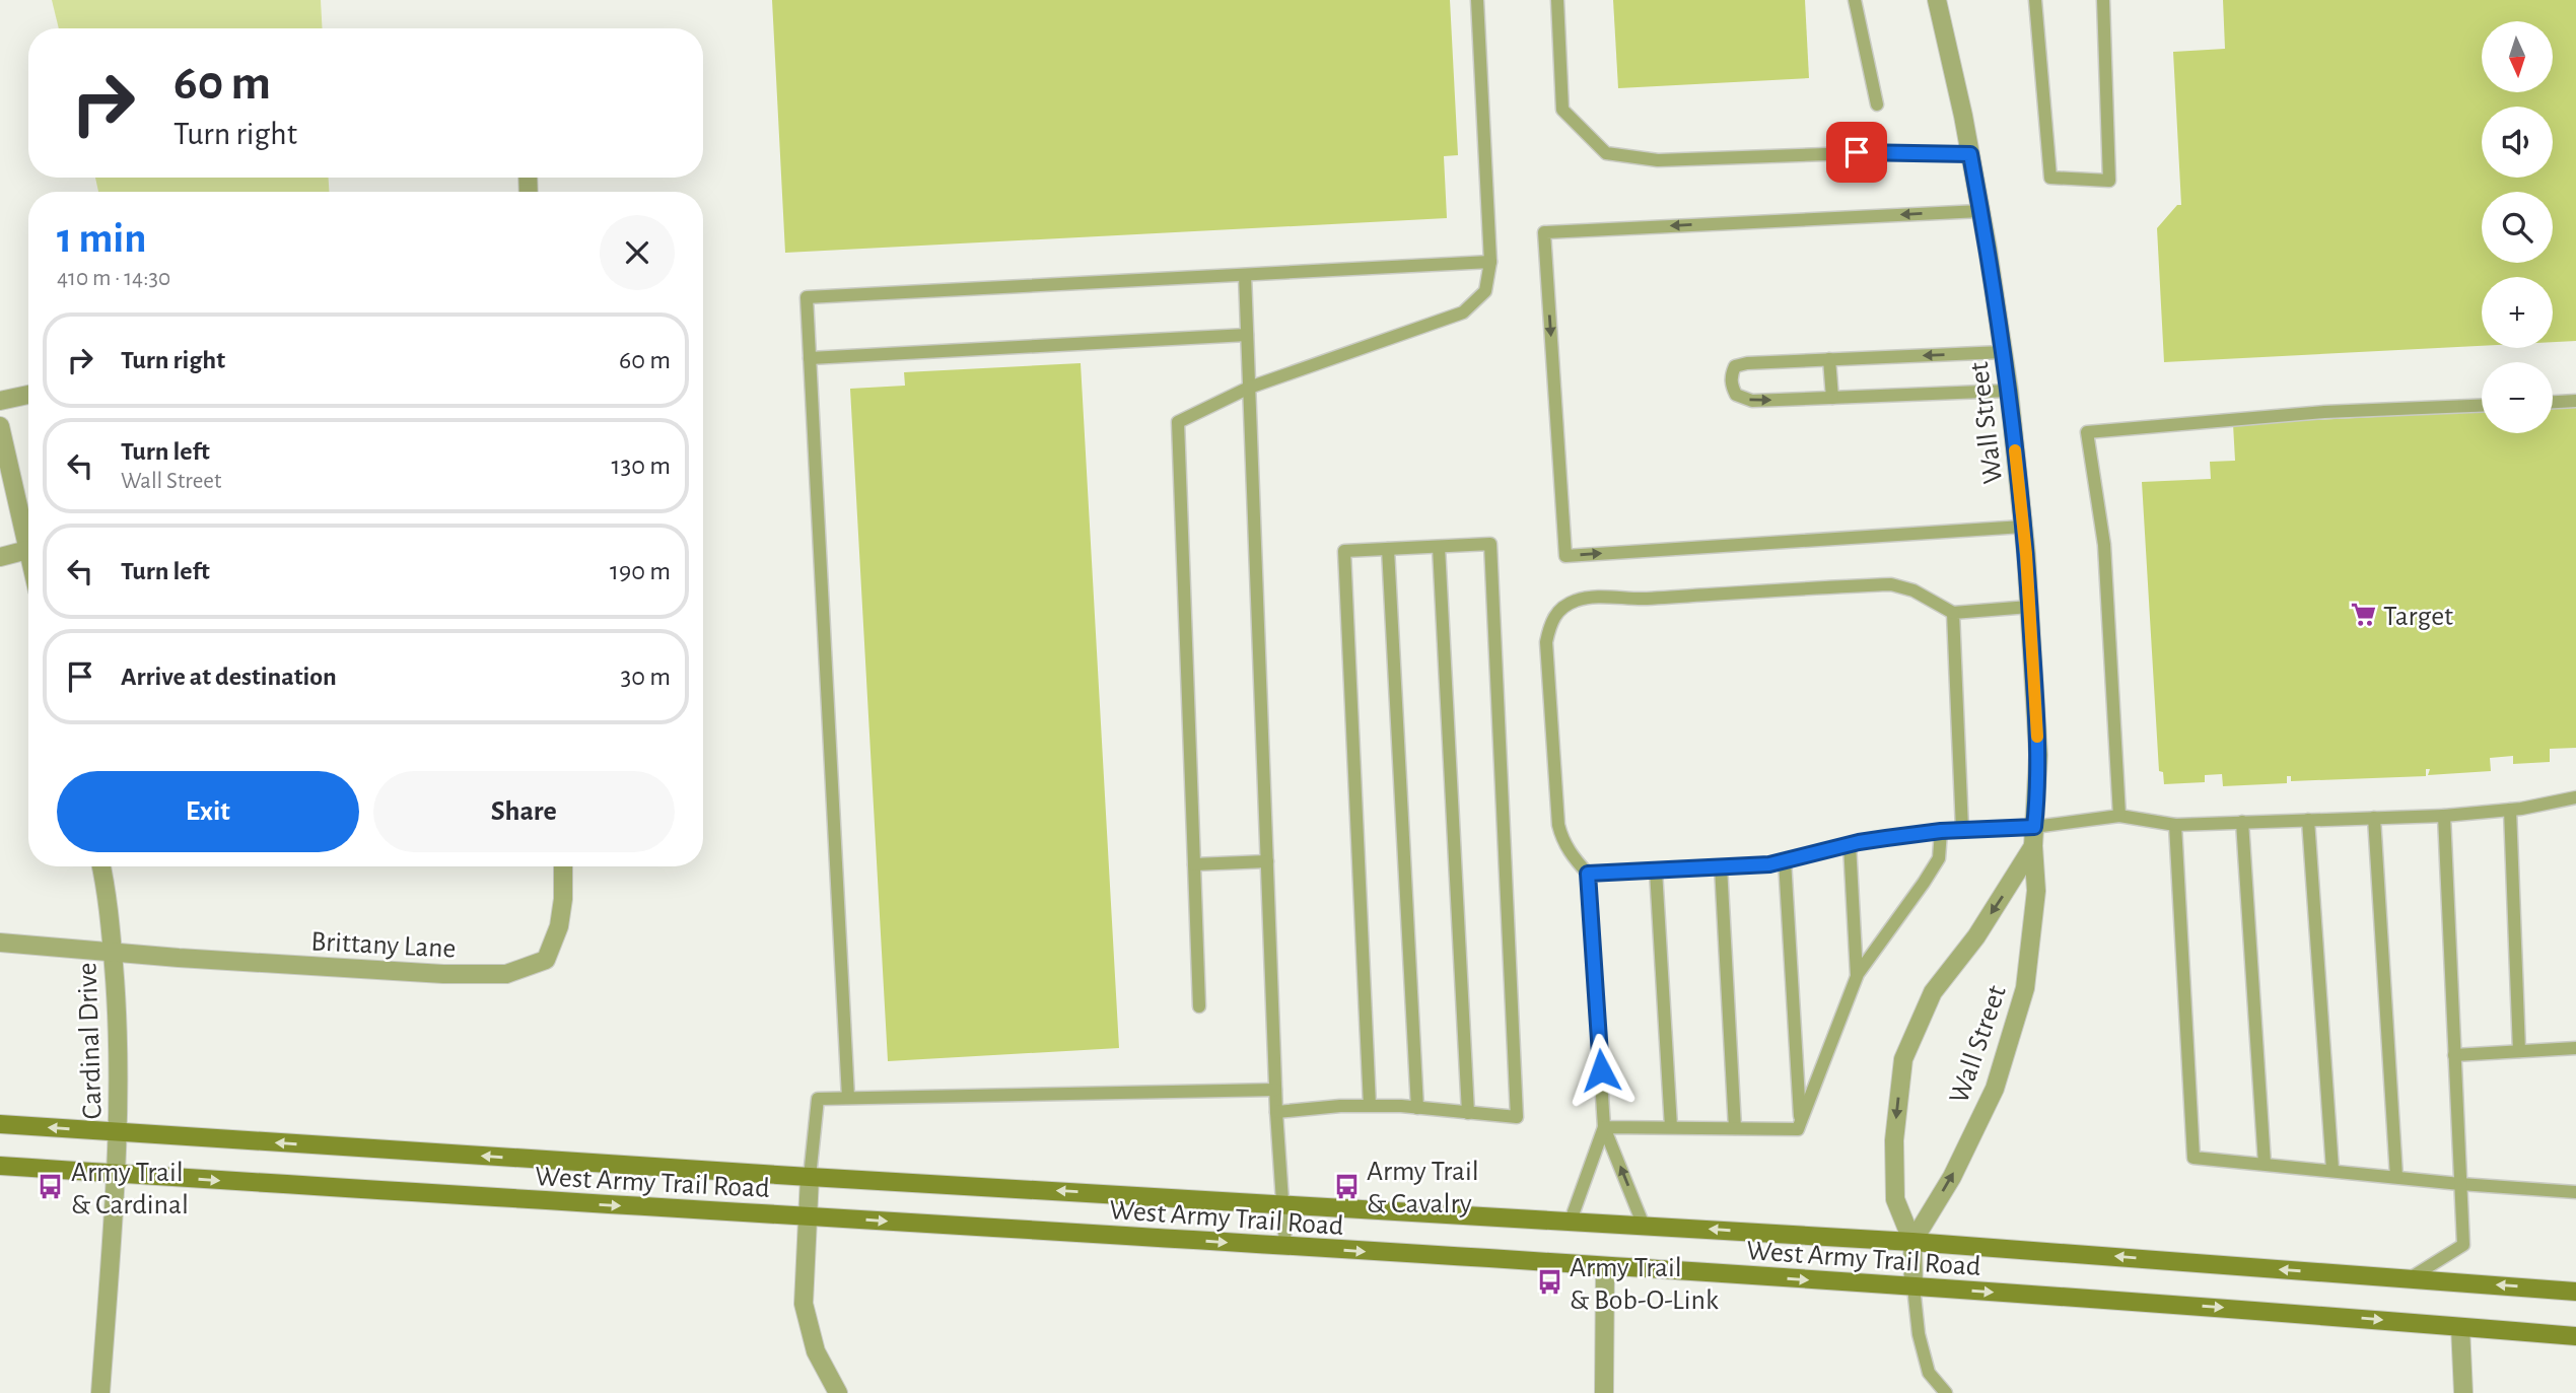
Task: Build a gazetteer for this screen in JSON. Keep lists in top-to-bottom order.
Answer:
{
  "streets": {
    "main road": ["West Army Trail Road"],
    "street": ["Wall Street", "Brittany Lane", "Cardinal Drive"]
  },
  "crossings": [
    ["Wall Street", "West Army Trail Road"],
    ["Brittany Lane", "Cardinal Drive"],
    ["Cardinal Drive", "West Army Trail Road"]
  ],
  "places": {
    "supermarket": ["Target"],
    "bus stop": ["Army Trail & Cavalry", "Army Trail & Cardinal", "Army Trail & Bob-O-Link"]
  },
  "north": "bottom",
  "page": {
    "map_buttons": ["+", "−"],
    "turn": ["60 m", "Turn right"],
    "heading": ["1 min", "410 m · 14:30"],
    "list": [
      {
        "name": "Turn right",
        "value": "60 m"
      },
      {
        "name": "Turn left",
        "note": "Wall Street",
        "value": "130 m"
      },
      {
        "name": "Turn left",
        "value": "190 m"
      },
      {
        "name": "Arrive at destination",
        "value": "30 m"
      }
    ],
    "buttons": ["Exit", "Share"]
  }
}
